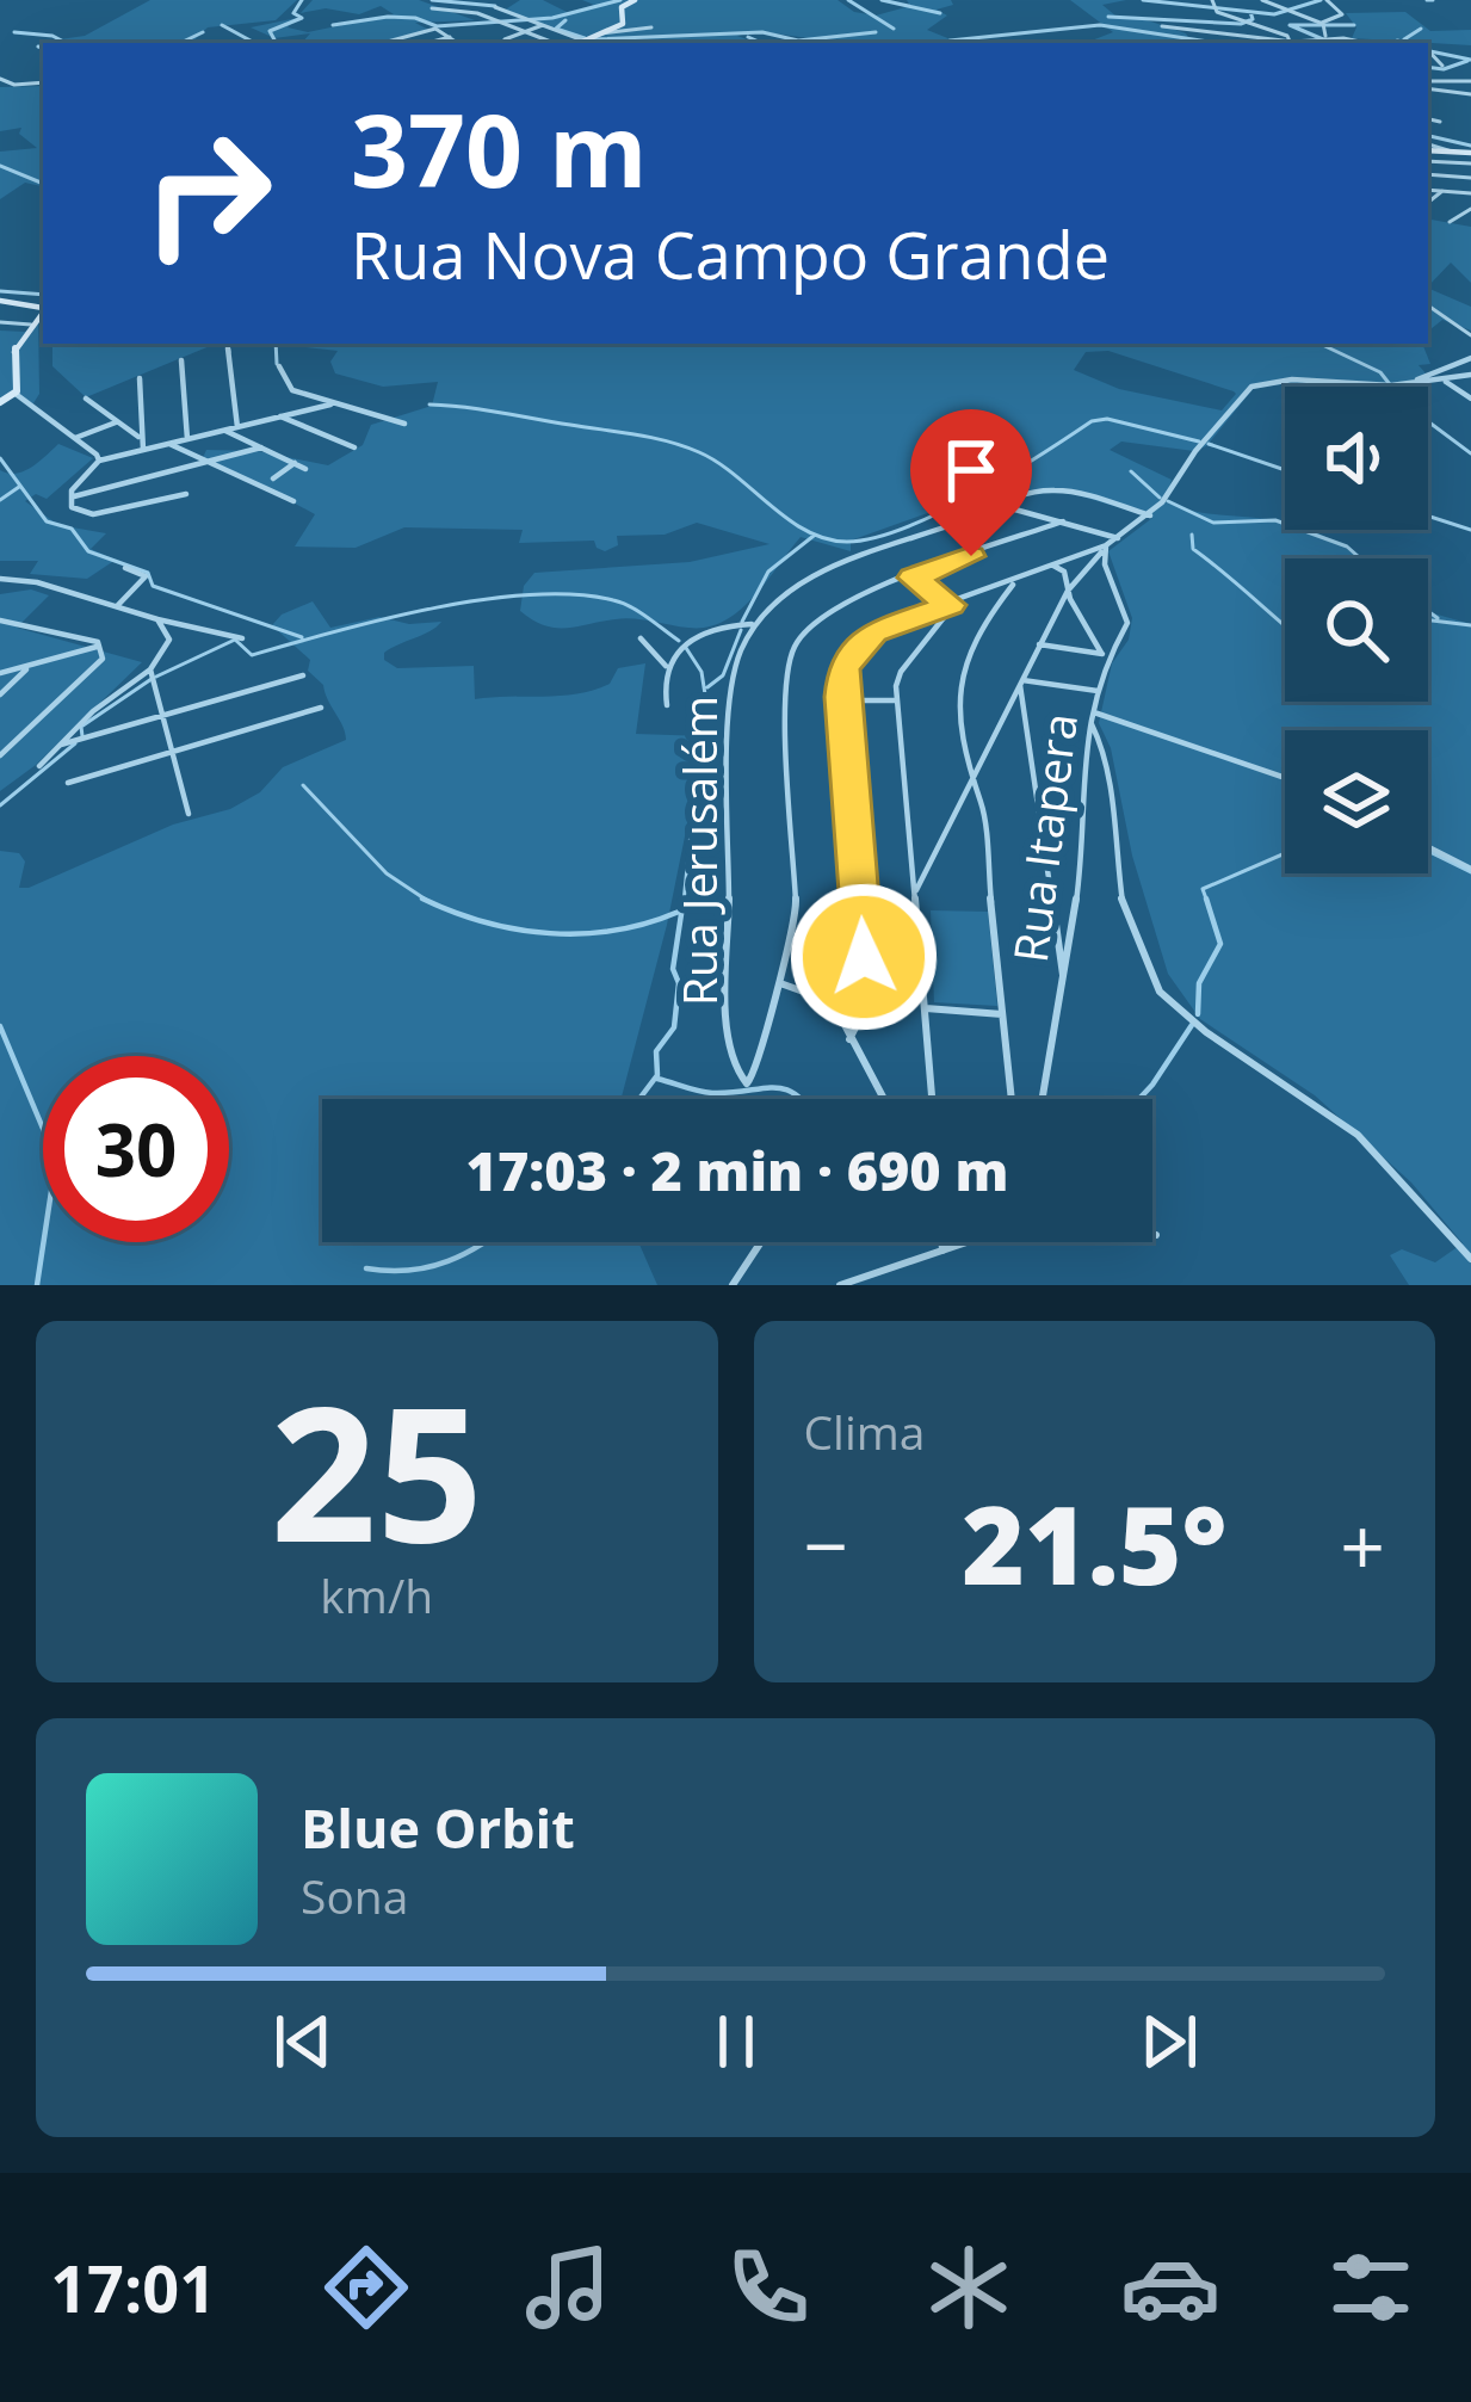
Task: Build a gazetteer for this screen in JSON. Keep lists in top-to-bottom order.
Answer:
{
  "streets": {
    "street": ["Rua Itapera", "Rua Jerusalém"]
  },
  "page": {
    "turn": ["370 m", "Rua Nova Campo Grande"],
    "limit": "30",
    "trip": "17:03 · 2 min · 690 m",
    "tile": [
      ["25", "km/h"],
      "Clima"
    ],
    "heat": ["−", "21.5°", "+"],
    "song": ["Blue Orbit", "Sona"],
    "tabs": "17:01"
  }
}
